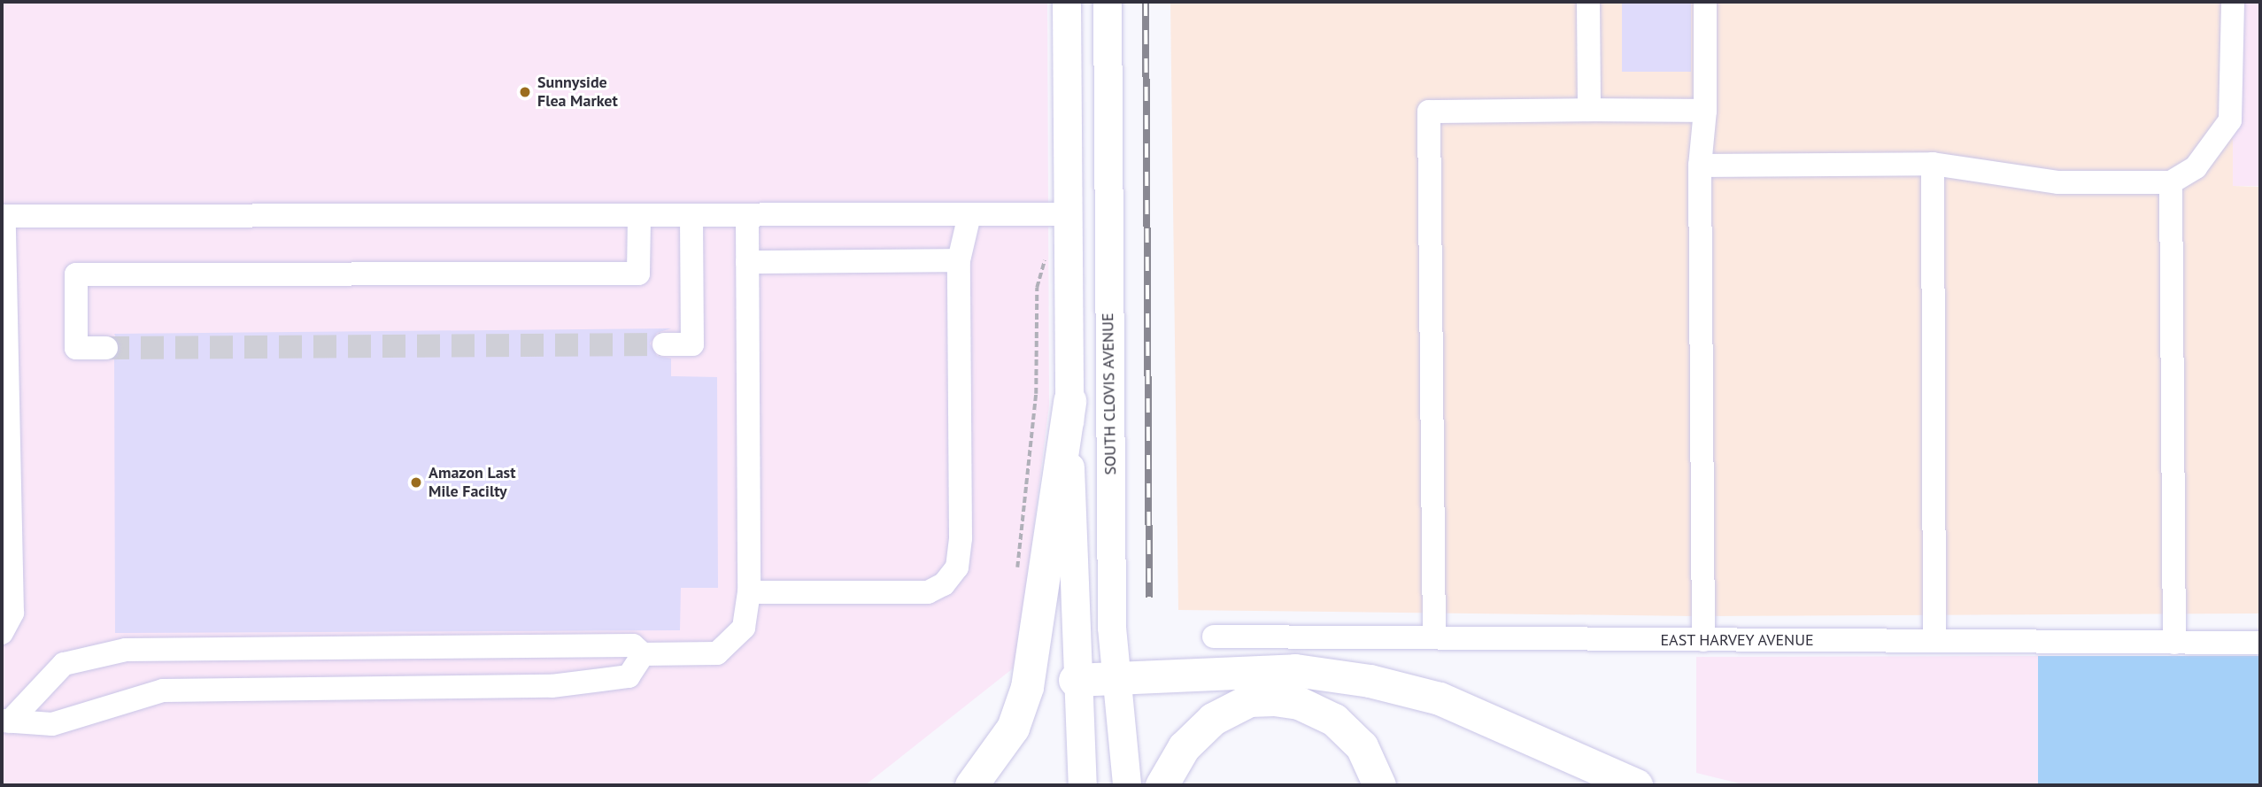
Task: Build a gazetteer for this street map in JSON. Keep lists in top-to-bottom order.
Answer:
{
  "streets": {
    "main road": ["SOUTH CLOVIS AVENUE"],
    "lane": ["EAST HARVEY AVENUE"]
  },
  "places": ["Sunnyside Flea Market", "Amazon Last Mile Facilty"]
}
